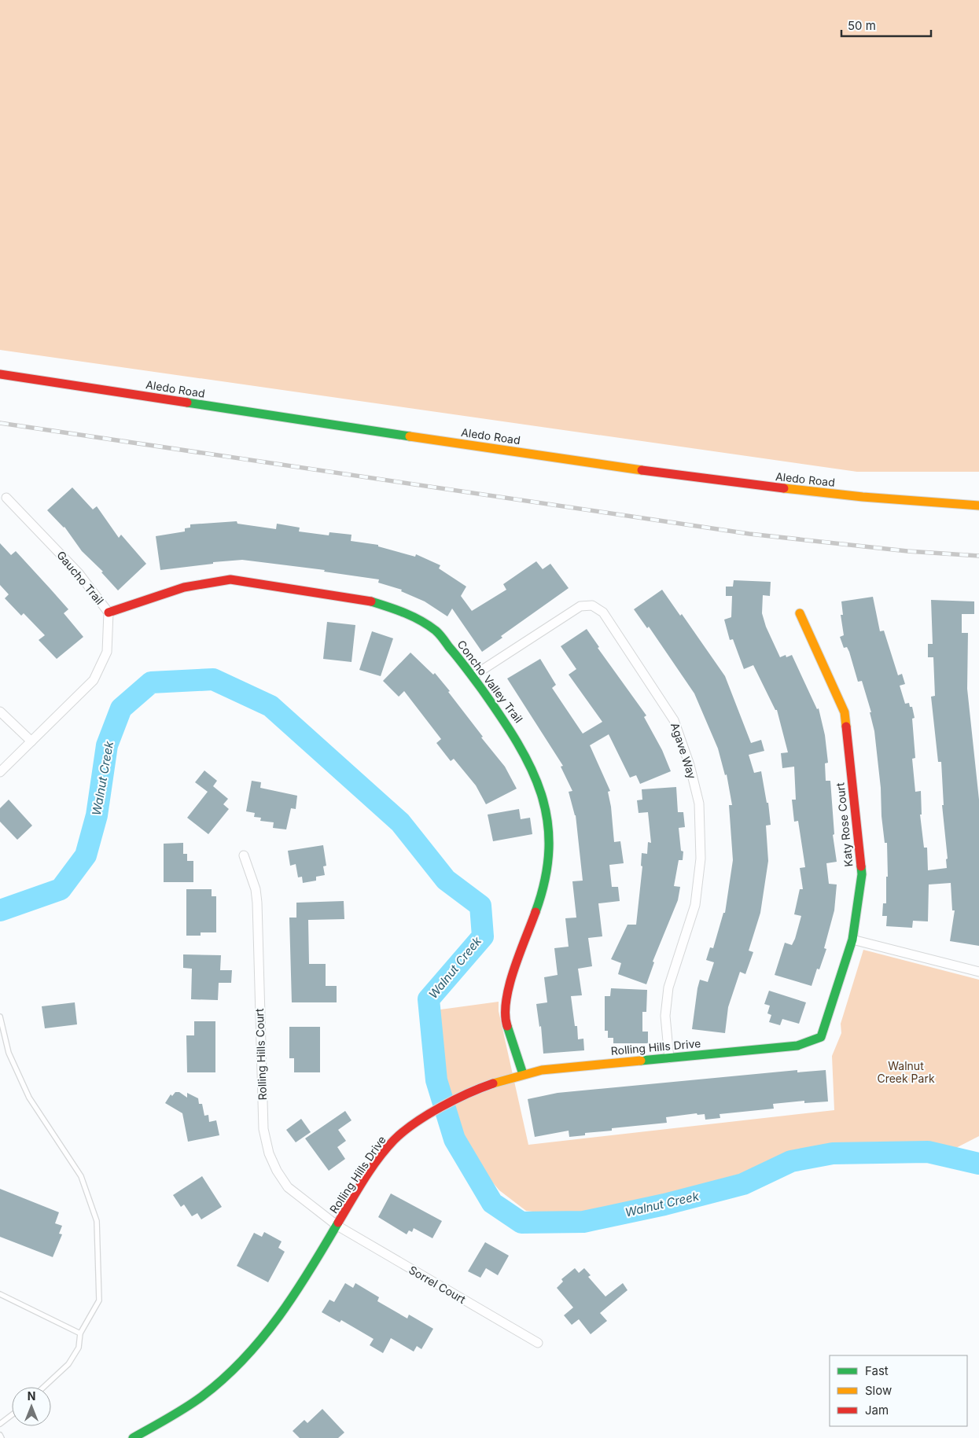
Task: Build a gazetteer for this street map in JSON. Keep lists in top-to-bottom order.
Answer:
{
  "streets": {
    "street": [
      "Aledo Road",
      "Gaucho Trail",
      "Concho Valley Trail",
      "Agave Way",
      "Katy Rose Court",
      "Rolling Hills Drive",
      "Rolling Hills Court",
      "Sorrel Court"
    ]
  },
  "crossings": [
    ["Gaucho Trail", "Concho Valley Trail"],
    ["Concho Valley Trail", "Agave Way"],
    ["Concho Valley Trail", "Rolling Hills Drive"],
    ["Agave Way", "Rolling Hills Drive"],
    ["Katy Rose Court", "Rolling Hills Drive"],
    ["Rolling Hills Drive", "Rolling Hills Court"],
    ["Rolling Hills Drive", "Sorrel Court"],
    ["Rolling Hills Court", "Sorrel Court"]
  ],
  "water": ["Walnut Creek"],
  "parks": ["Walnut Creek Park"],
  "legend": ["Fast", "Slow", "Jam"],
  "scale_bar": "50 m",
  "north": "top"
}
